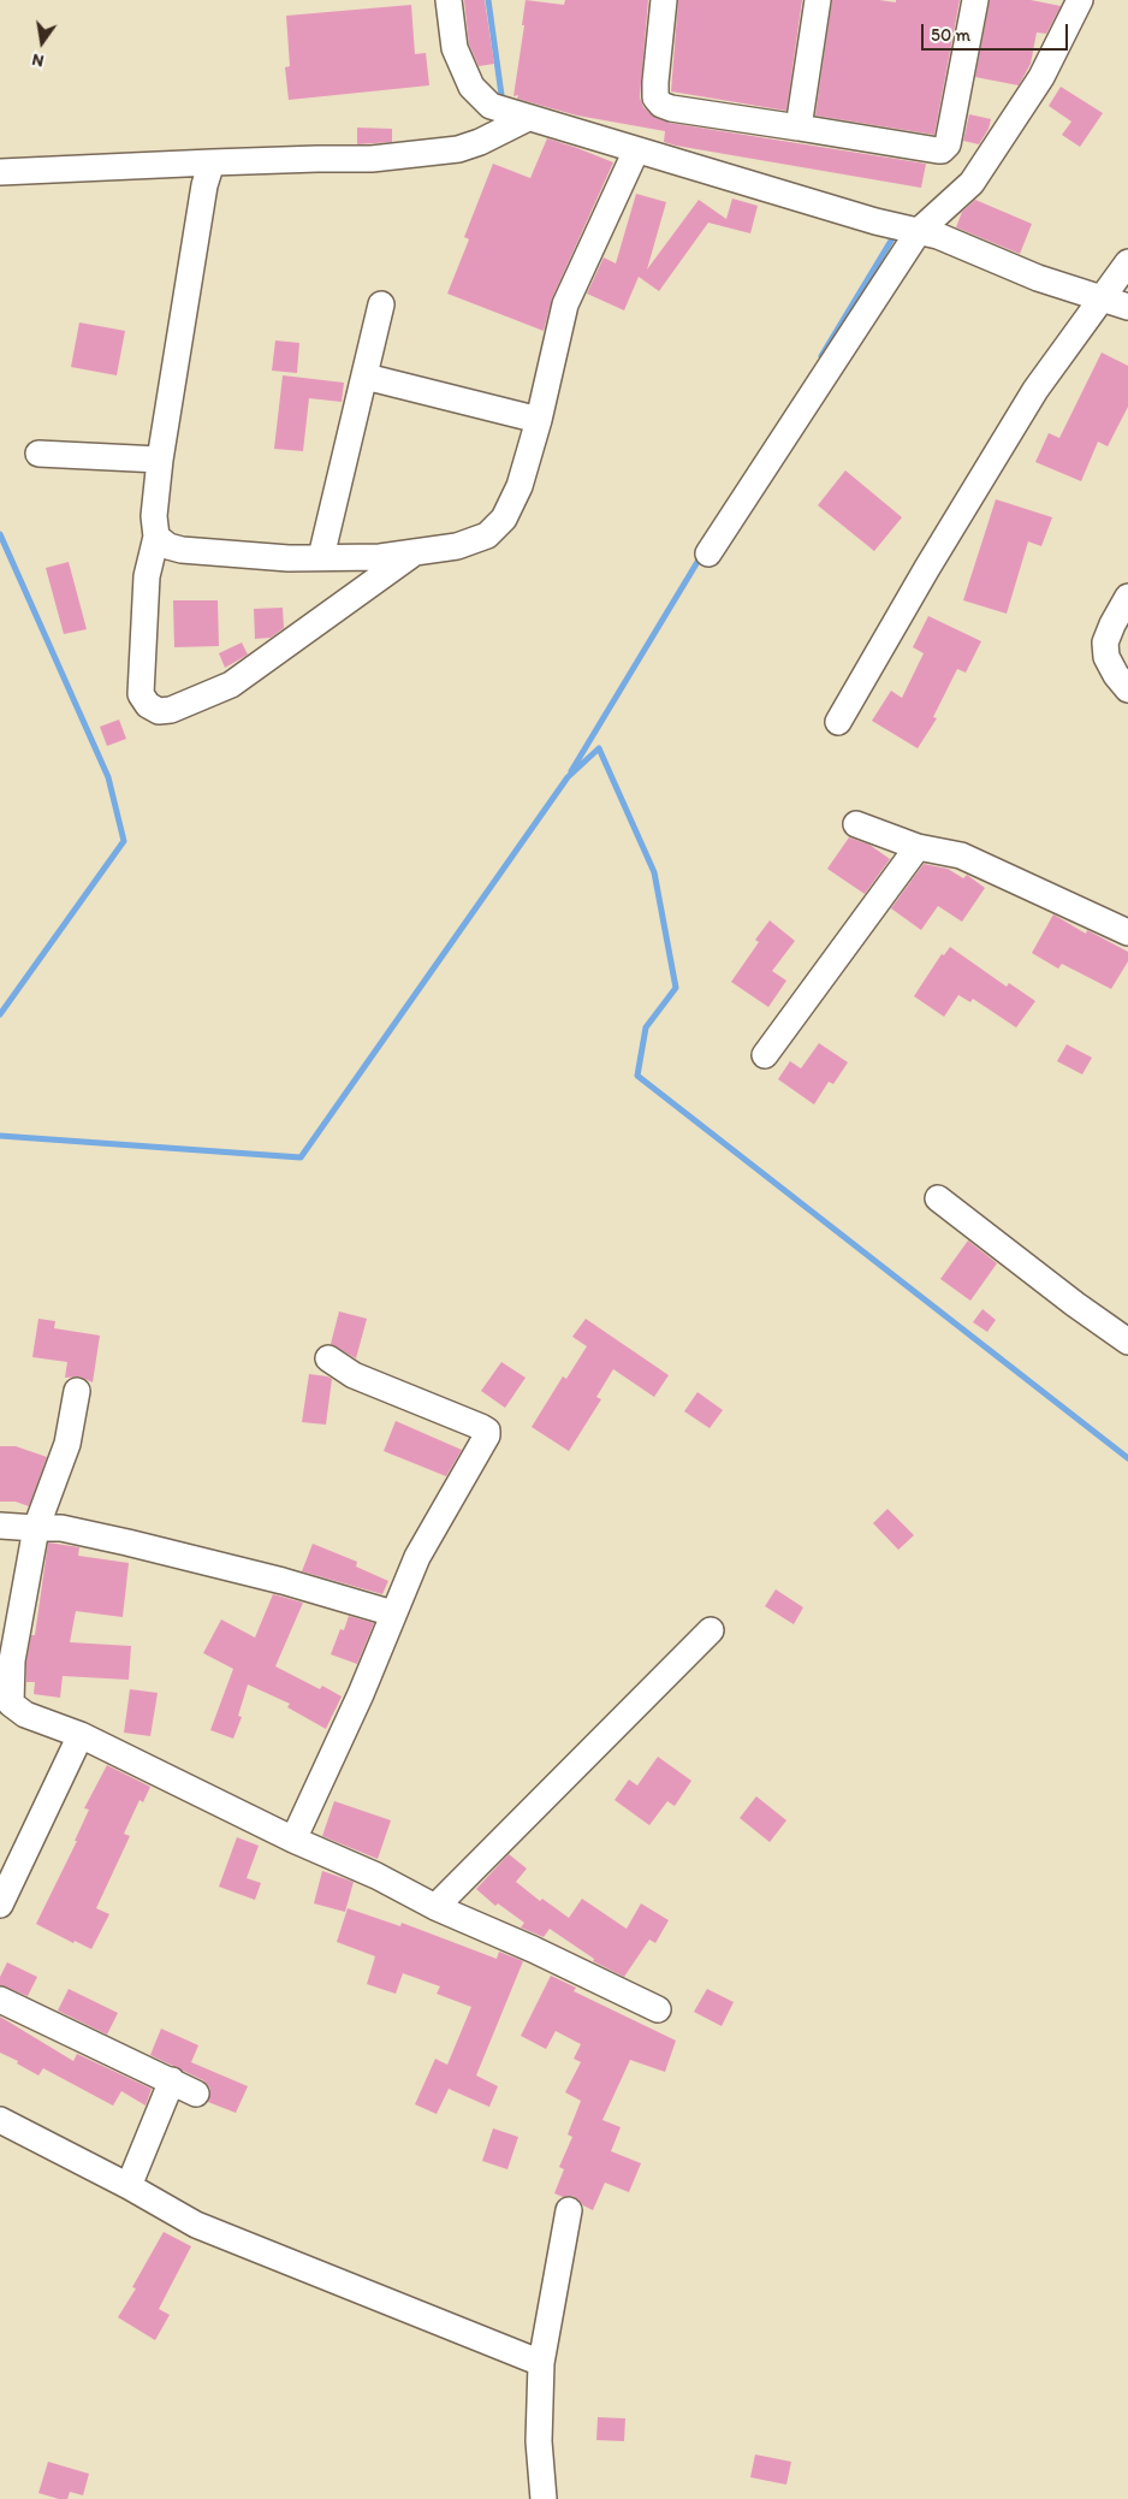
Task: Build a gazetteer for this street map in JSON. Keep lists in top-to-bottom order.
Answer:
{
  "scale_bar": "50 m",
  "north": "bottom"
}
